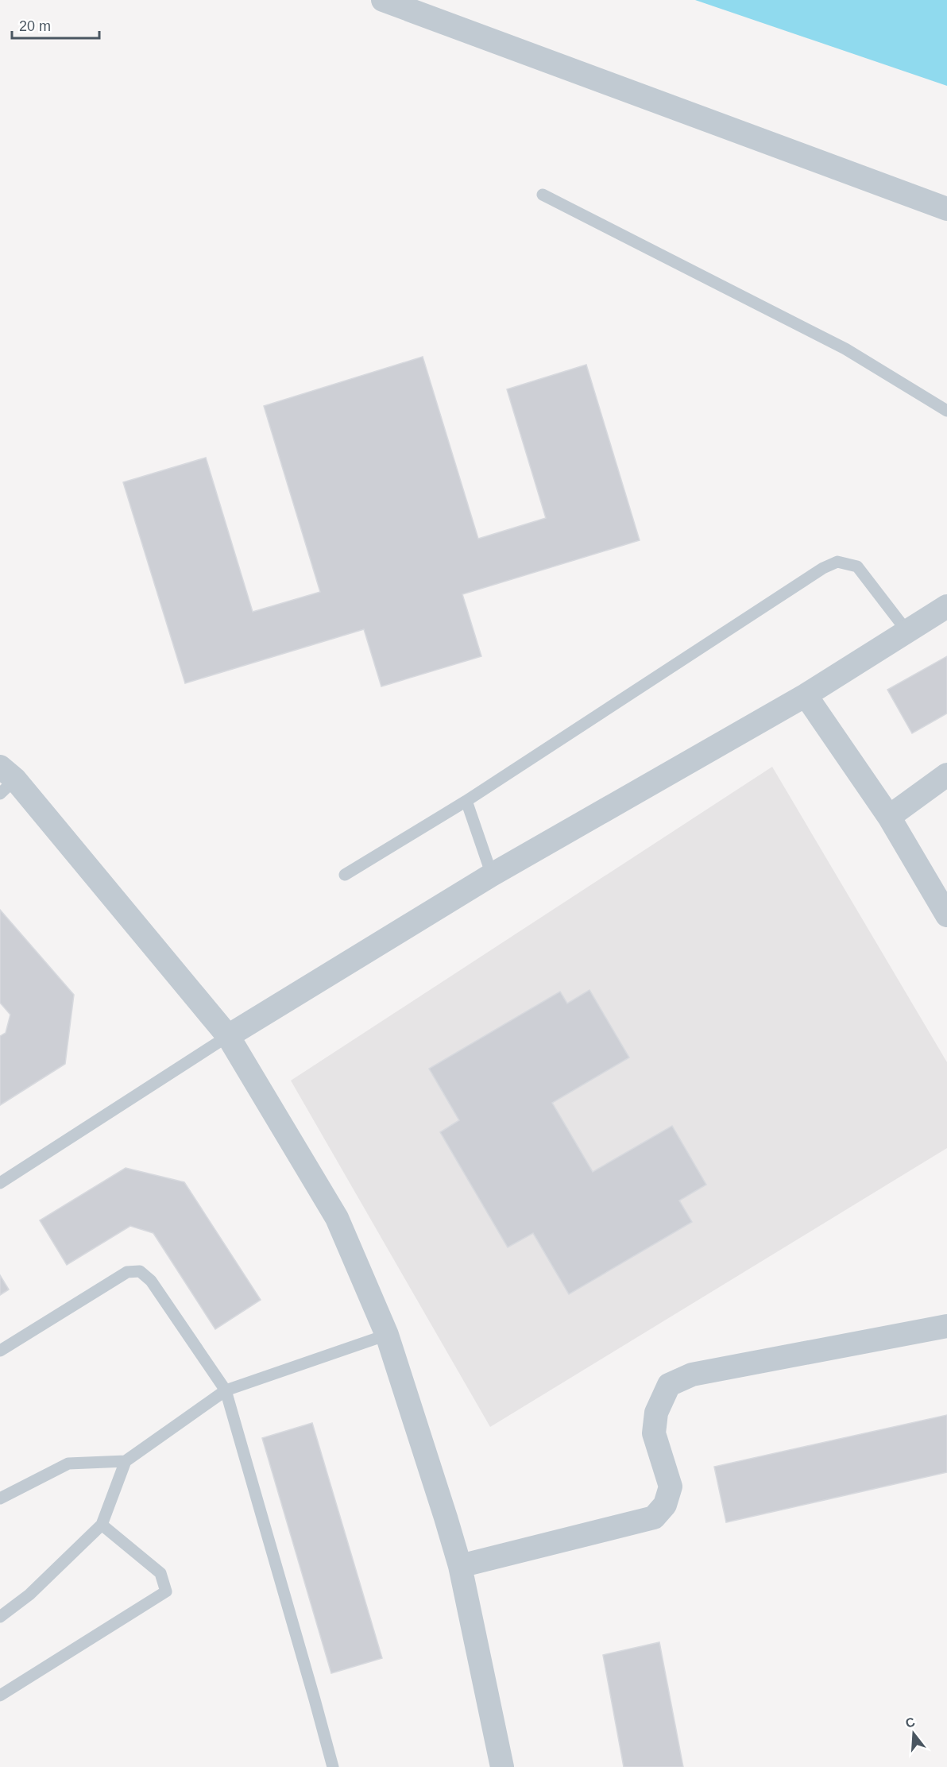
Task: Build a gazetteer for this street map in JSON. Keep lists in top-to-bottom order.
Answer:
{
  "scale_bar": "20 m",
  "north": "top"
}
